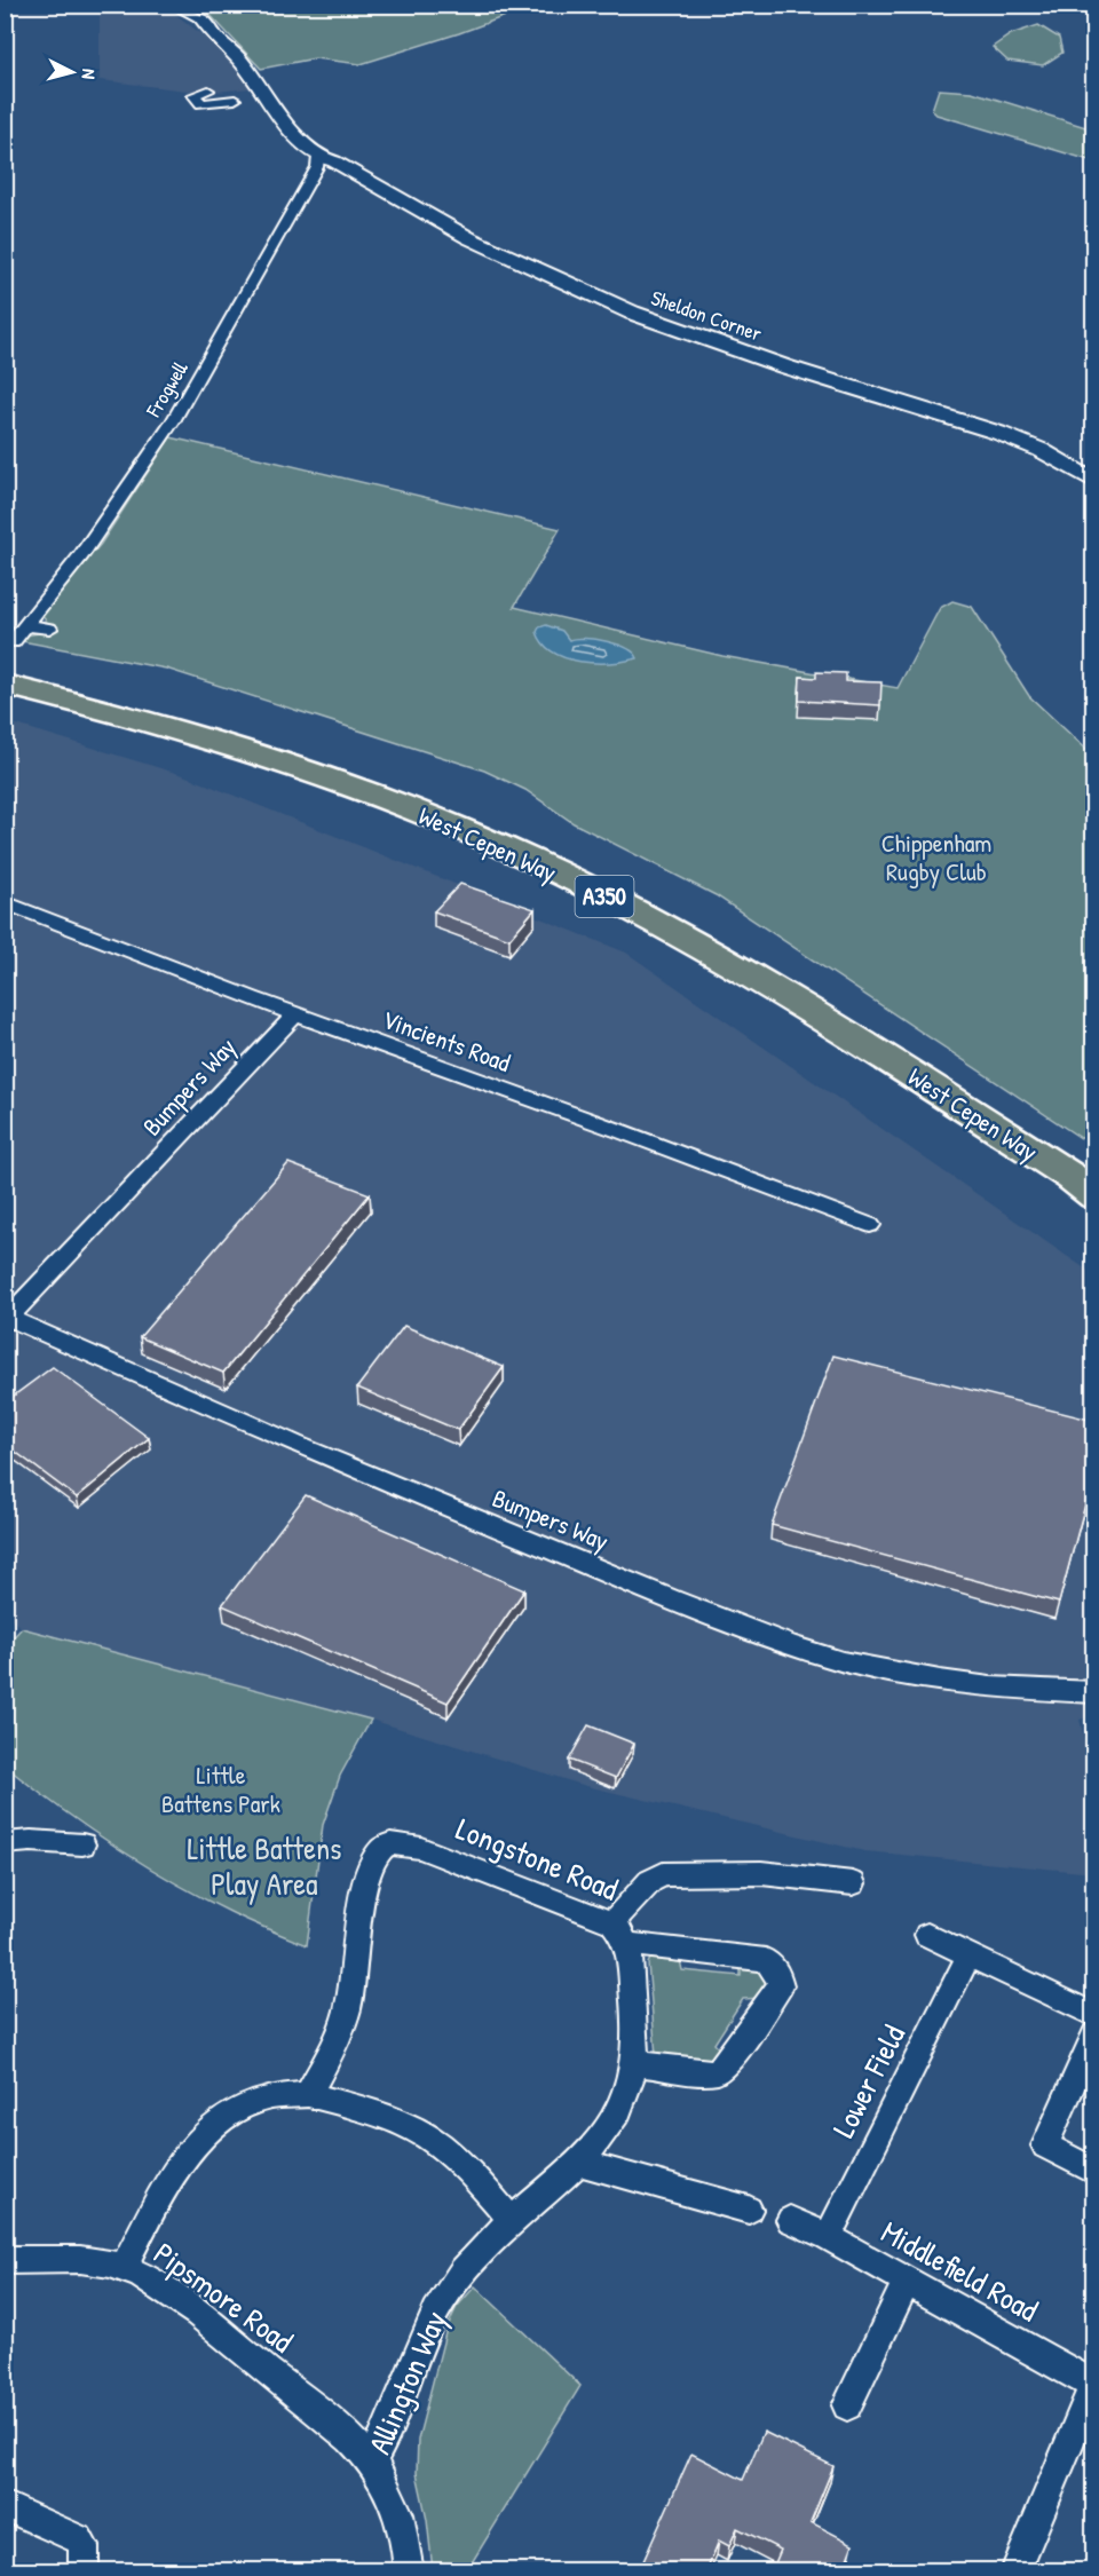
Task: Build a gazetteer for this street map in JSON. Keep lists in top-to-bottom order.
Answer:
{
  "streets": {
    "highway": ["West Cepen Way", "A350"],
    "street": [
      "Sheldon Corner",
      "Frogwell",
      "Vincients Road",
      "Bumpers Way",
      "Longstone Road",
      "Lower Field",
      "Middlefield Road",
      "Pipsmore Road",
      "Allington Way"
    ]
  },
  "crossings": [
    ["Sheldon Corner", "Frogwell"],
    ["Vincients Road", "Bumpers Way"],
    ["Longstone Road", "Allington Way"],
    ["Lower Field", "Middlefield Road"],
    ["Pipsmore Road", "Allington Way"]
  ],
  "parks": ["Chippenham Rugby Club", "Little Battens Park", "Little Battens Play Area"],
  "north": "right"
}
